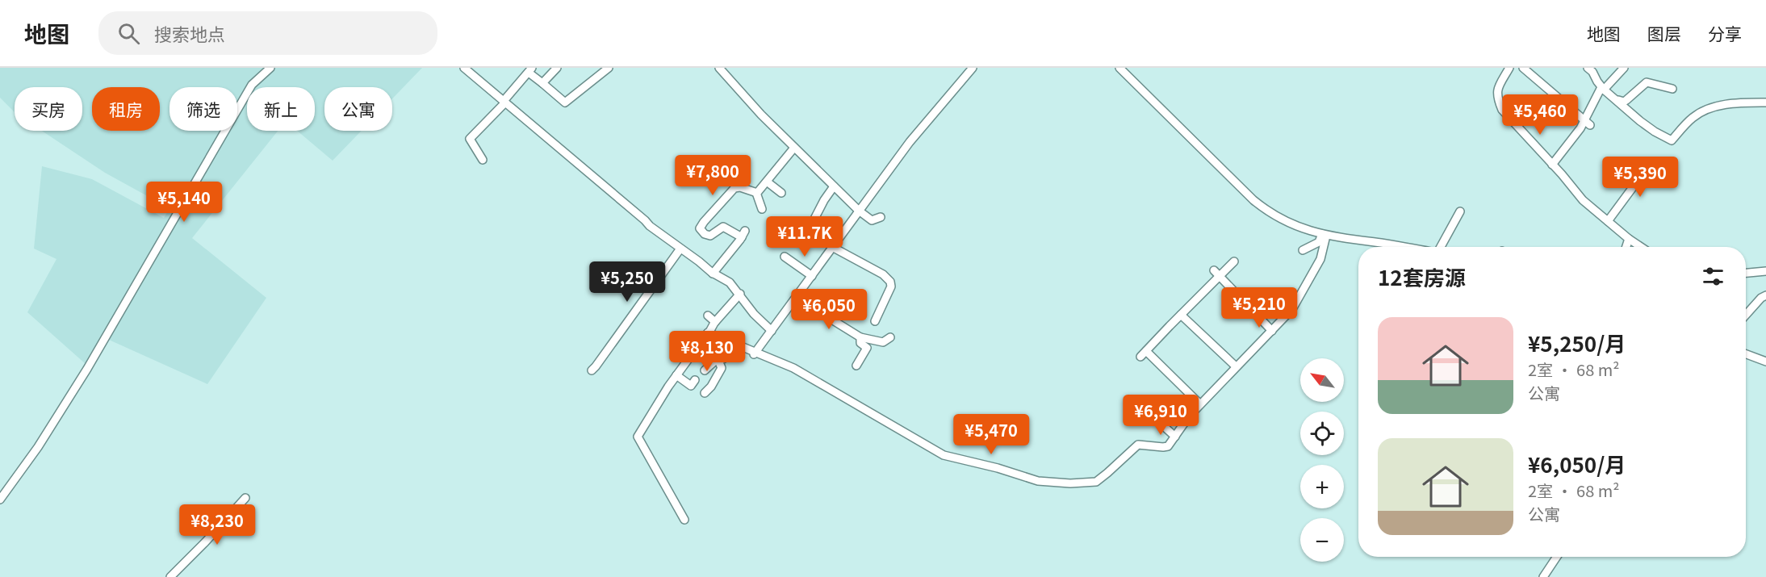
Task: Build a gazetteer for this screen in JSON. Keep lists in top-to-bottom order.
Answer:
{
  "north": "top left",
  "page": {
    "header": "地图",
    "search": "搜索地点",
    "nav": ["地图", "图层", "分享"],
    "chip": [
      "买房",
      "租房",
      "筛选",
      "新上",
      "公寓"
    ],
    "price": [
      "¥5,460",
      "¥7,800",
      "¥5,390",
      "¥5,140",
      "¥11.7K",
      "¥5,250",
      "¥5,210",
      "¥6,050",
      "¥8,130",
      "¥6,910",
      "¥5,470",
      "¥8,230"
    ],
    "heading": "12套房源",
    "list": [
      {
        "name": "¥5,250/月",
        "note": "2室 · 68 m² · 公寓"
      },
      {
        "name": "¥6,050/月",
        "note": "2室 · 68 m² · 公寓"
      }
    ],
    "map_buttons": ["+", "−"]
  }
}
